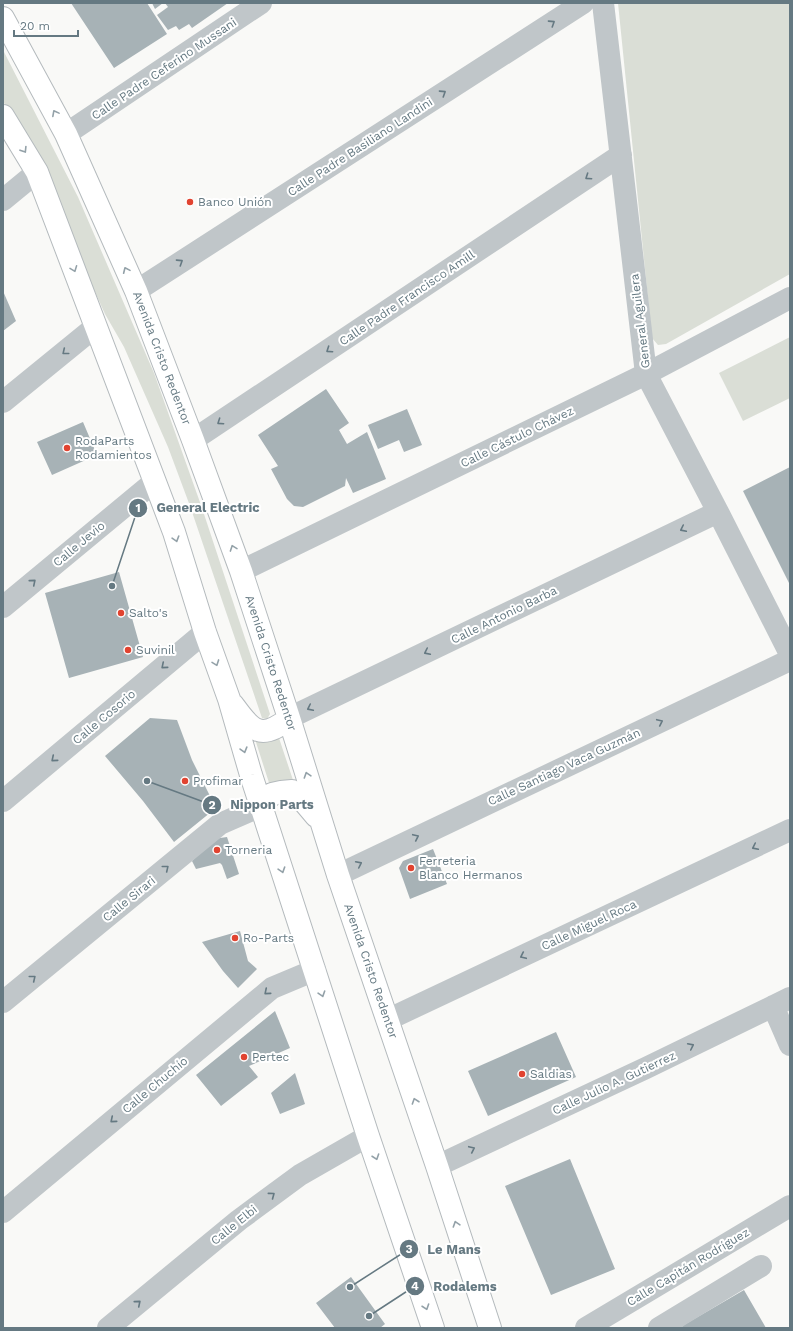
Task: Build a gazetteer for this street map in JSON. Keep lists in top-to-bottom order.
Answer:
{
  "streets": {
    "main road": ["Avenida Cristo Redentor"],
    "street": [
      "Calle Padre Ceferino Mussani",
      "Calle Padre Basiliano Landini",
      "Calle Padre Francisco Amill",
      "General Aguilera",
      "Calle Cástulo Chávez",
      "Calle Jevio",
      "Calle Antonio Barba",
      "Calle Cosorio",
      "Calle Santiago Vaca Guzmán",
      "Calle Sirari",
      "Calle Miguel Roca",
      "Calle Julio A. Gutierrez",
      "Calle Chuchío",
      "Calle Elbi",
      "Calle Capitán Rodríguez"
    ]
  },
  "crossings": [
    ["Calle Padre Ceferino Mussani", "Avenida Cristo Redentor"],
    ["Calle Padre Basiliano Landini", "Avenida Cristo Redentor"],
    ["Calle Padre Francisco Amill", "General Aguilera"],
    ["Calle Padre Francisco Amill", "Avenida Cristo Redentor"],
    ["General Aguilera", "Calle Cástulo Chávez"],
    ["General Aguilera", "Calle Antonio Barba"],
    ["Avenida Cristo Redentor", "Calle Cástulo Chávez"],
    ["Avenida Cristo Redentor", "Calle Antonio Barba"],
    ["Avenida Cristo Redentor", "Calle Santiago Vaca Guzmán"],
    ["Avenida Cristo Redentor", "Calle Miguel Roca"],
    ["Avenida Cristo Redentor", "Calle Julio A. Gutierrez"]
  ],
  "one_way": [
    "Calle Padre Basiliano Landini",
    "Calle Padre Francisco Amill",
    "Calle Antonio Barba",
    "Calle Cosorio",
    "Calle Santiago Vaca Guzmán",
    "Calle Sirari",
    "Calle Miguel Roca",
    "Calle Julio A. Gutierrez",
    "Calle Chuchío",
    "Calle Elbi"
  ],
  "places": [
    "Banco Unión",
    "RodaParts Rodamientos",
    "General Electric",
    "Salto's",
    "Suvinil",
    "Nippon Parts",
    "Profimar",
    "Torneria",
    "Ferreteria Blanco Hermanos",
    "Ro-Parts",
    "Pertec",
    "Saldias",
    "Le Mans",
    "Rodalems"
  ],
  "scale_bar": "20 m"
}
